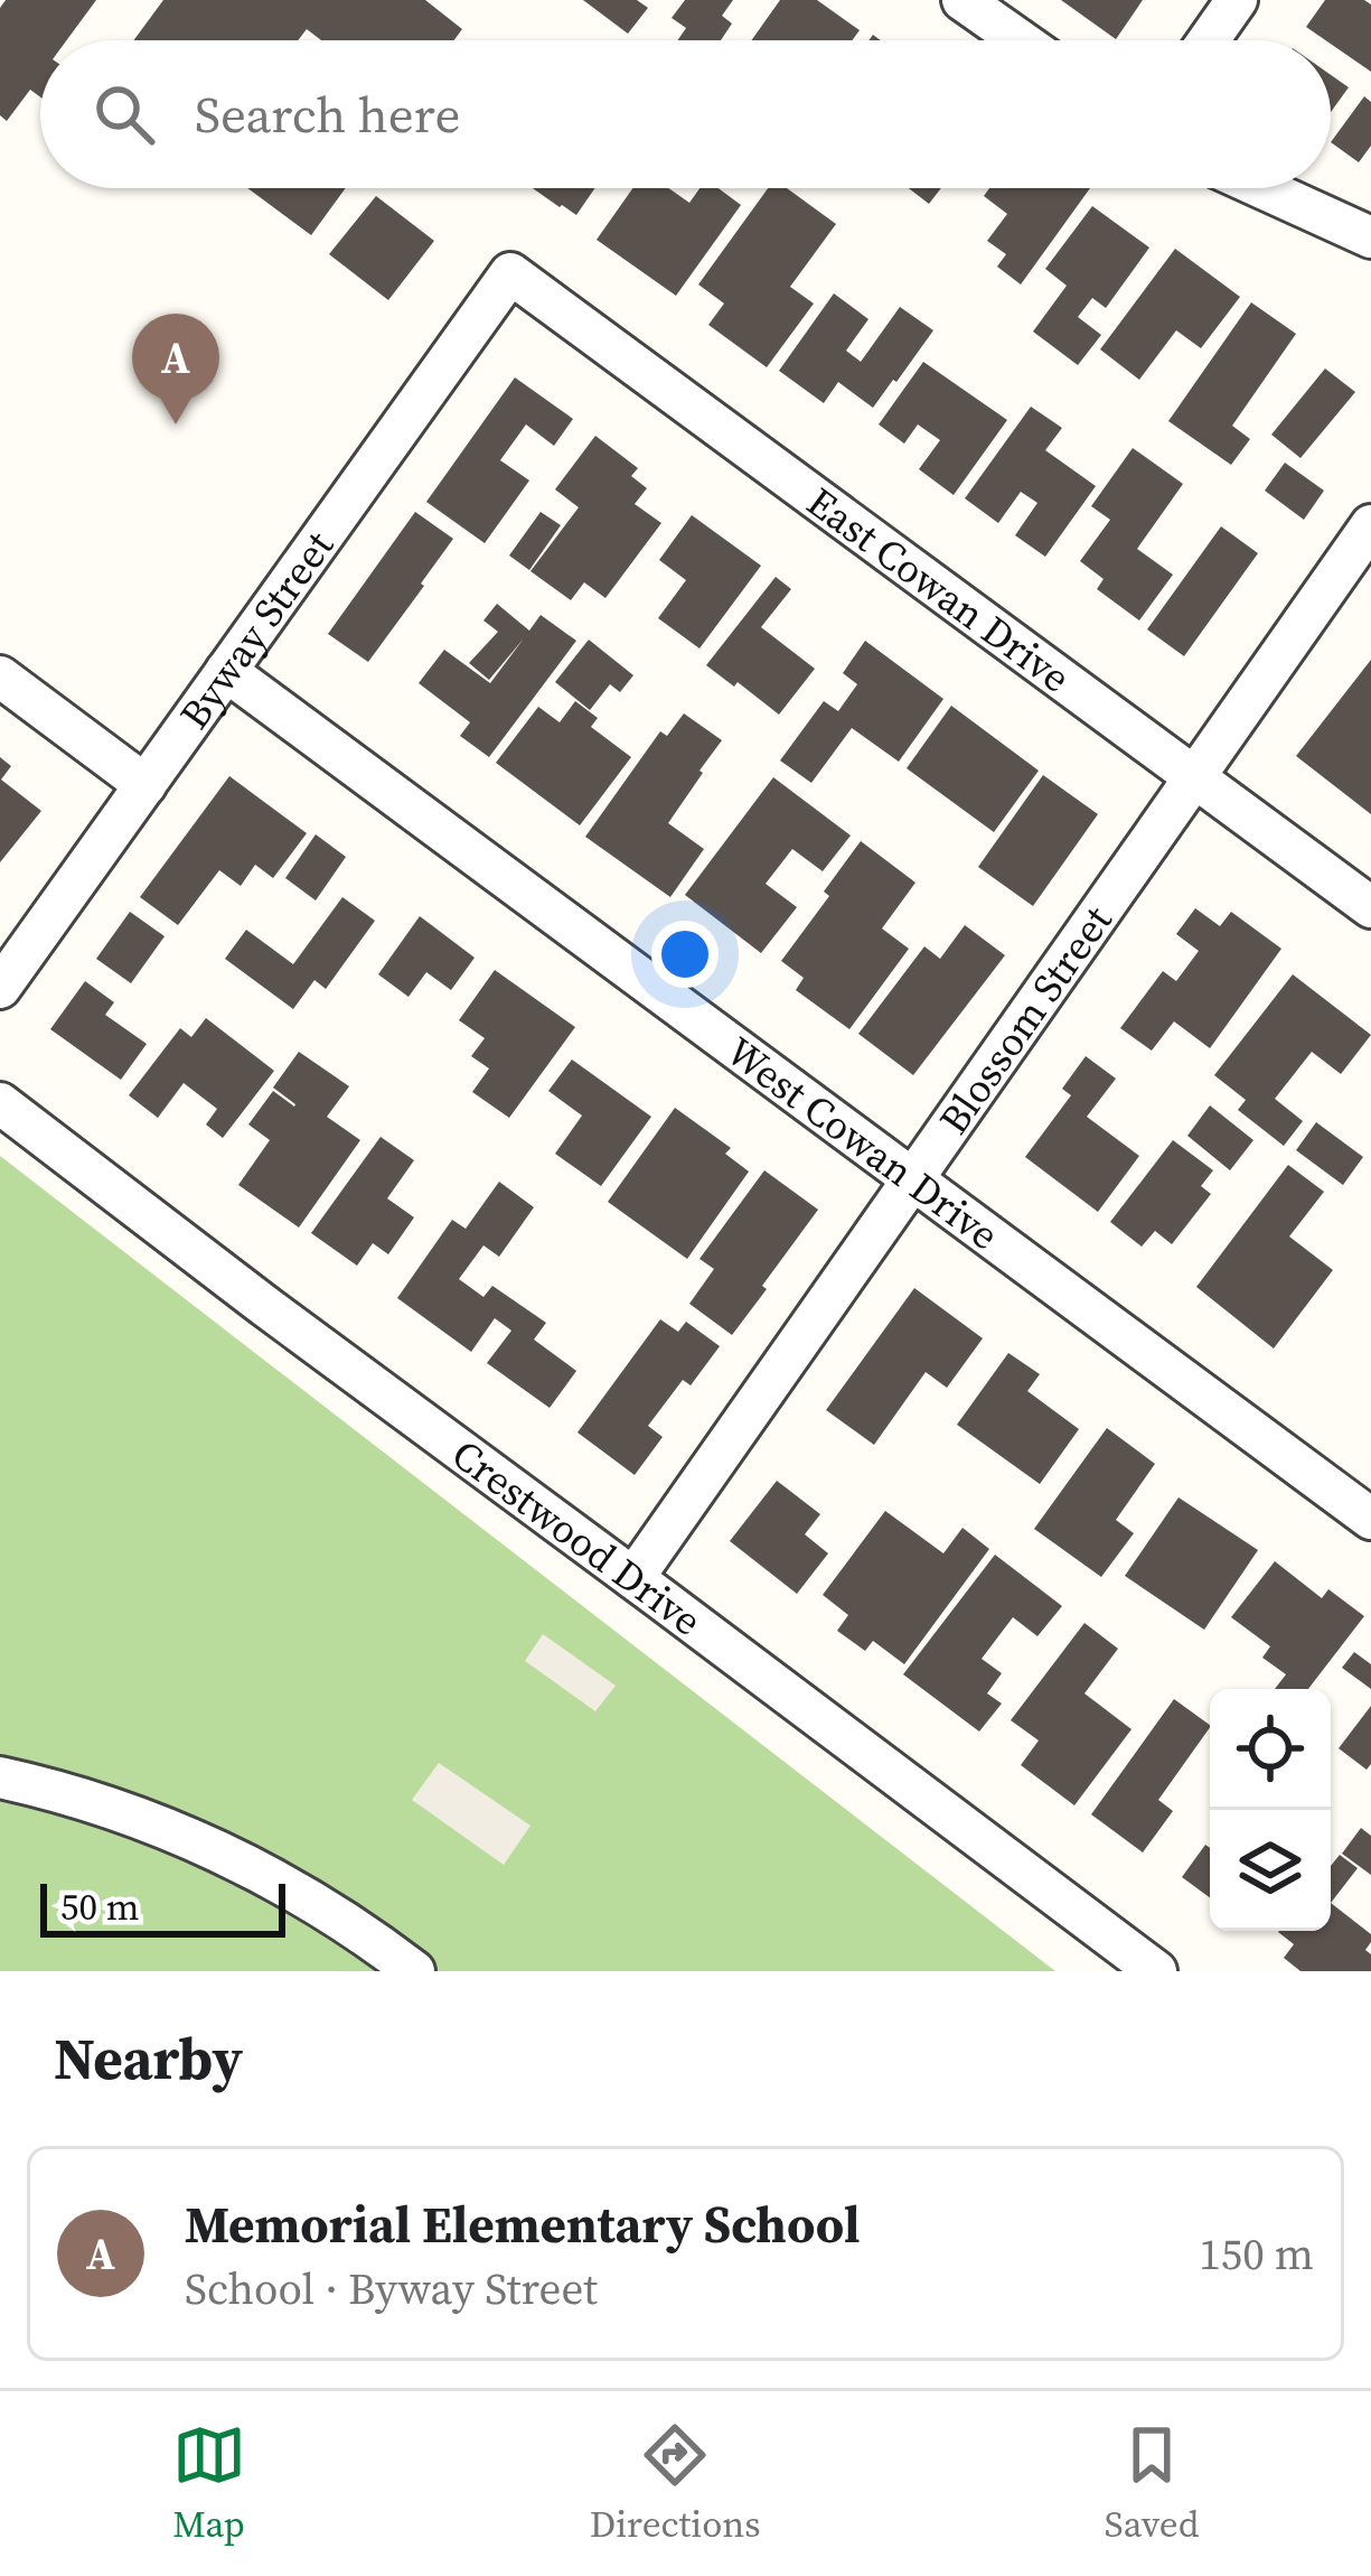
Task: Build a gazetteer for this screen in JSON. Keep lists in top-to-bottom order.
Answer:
{
  "streets": {
    "street": [
      "East Cowan Drive",
      "Byway Street",
      "Blossom Street",
      "West Cowan Drive",
      "Crestwood Drive"
    ]
  },
  "crossings": [
    ["East Cowan Drive", "Byway Street"],
    ["East Cowan Drive", "Blossom Street"],
    ["Byway Street", "West Cowan Drive"],
    ["Blossom Street", "West Cowan Drive"],
    ["Blossom Street", "Crestwood Drive"]
  ],
  "scale_bar": "50 m",
  "page": {
    "search": "Search here",
    "pins": "A",
    "scale": "50 m",
    "heading": "Nearby",
    "list": [
      {
        "mark": "A",
        "name": "Memorial Elementary School",
        "note": "School · Byway Street",
        "value": "150 m"
      }
    ],
    "nav": ["Map", "Directions", "Saved"]
  }
}
